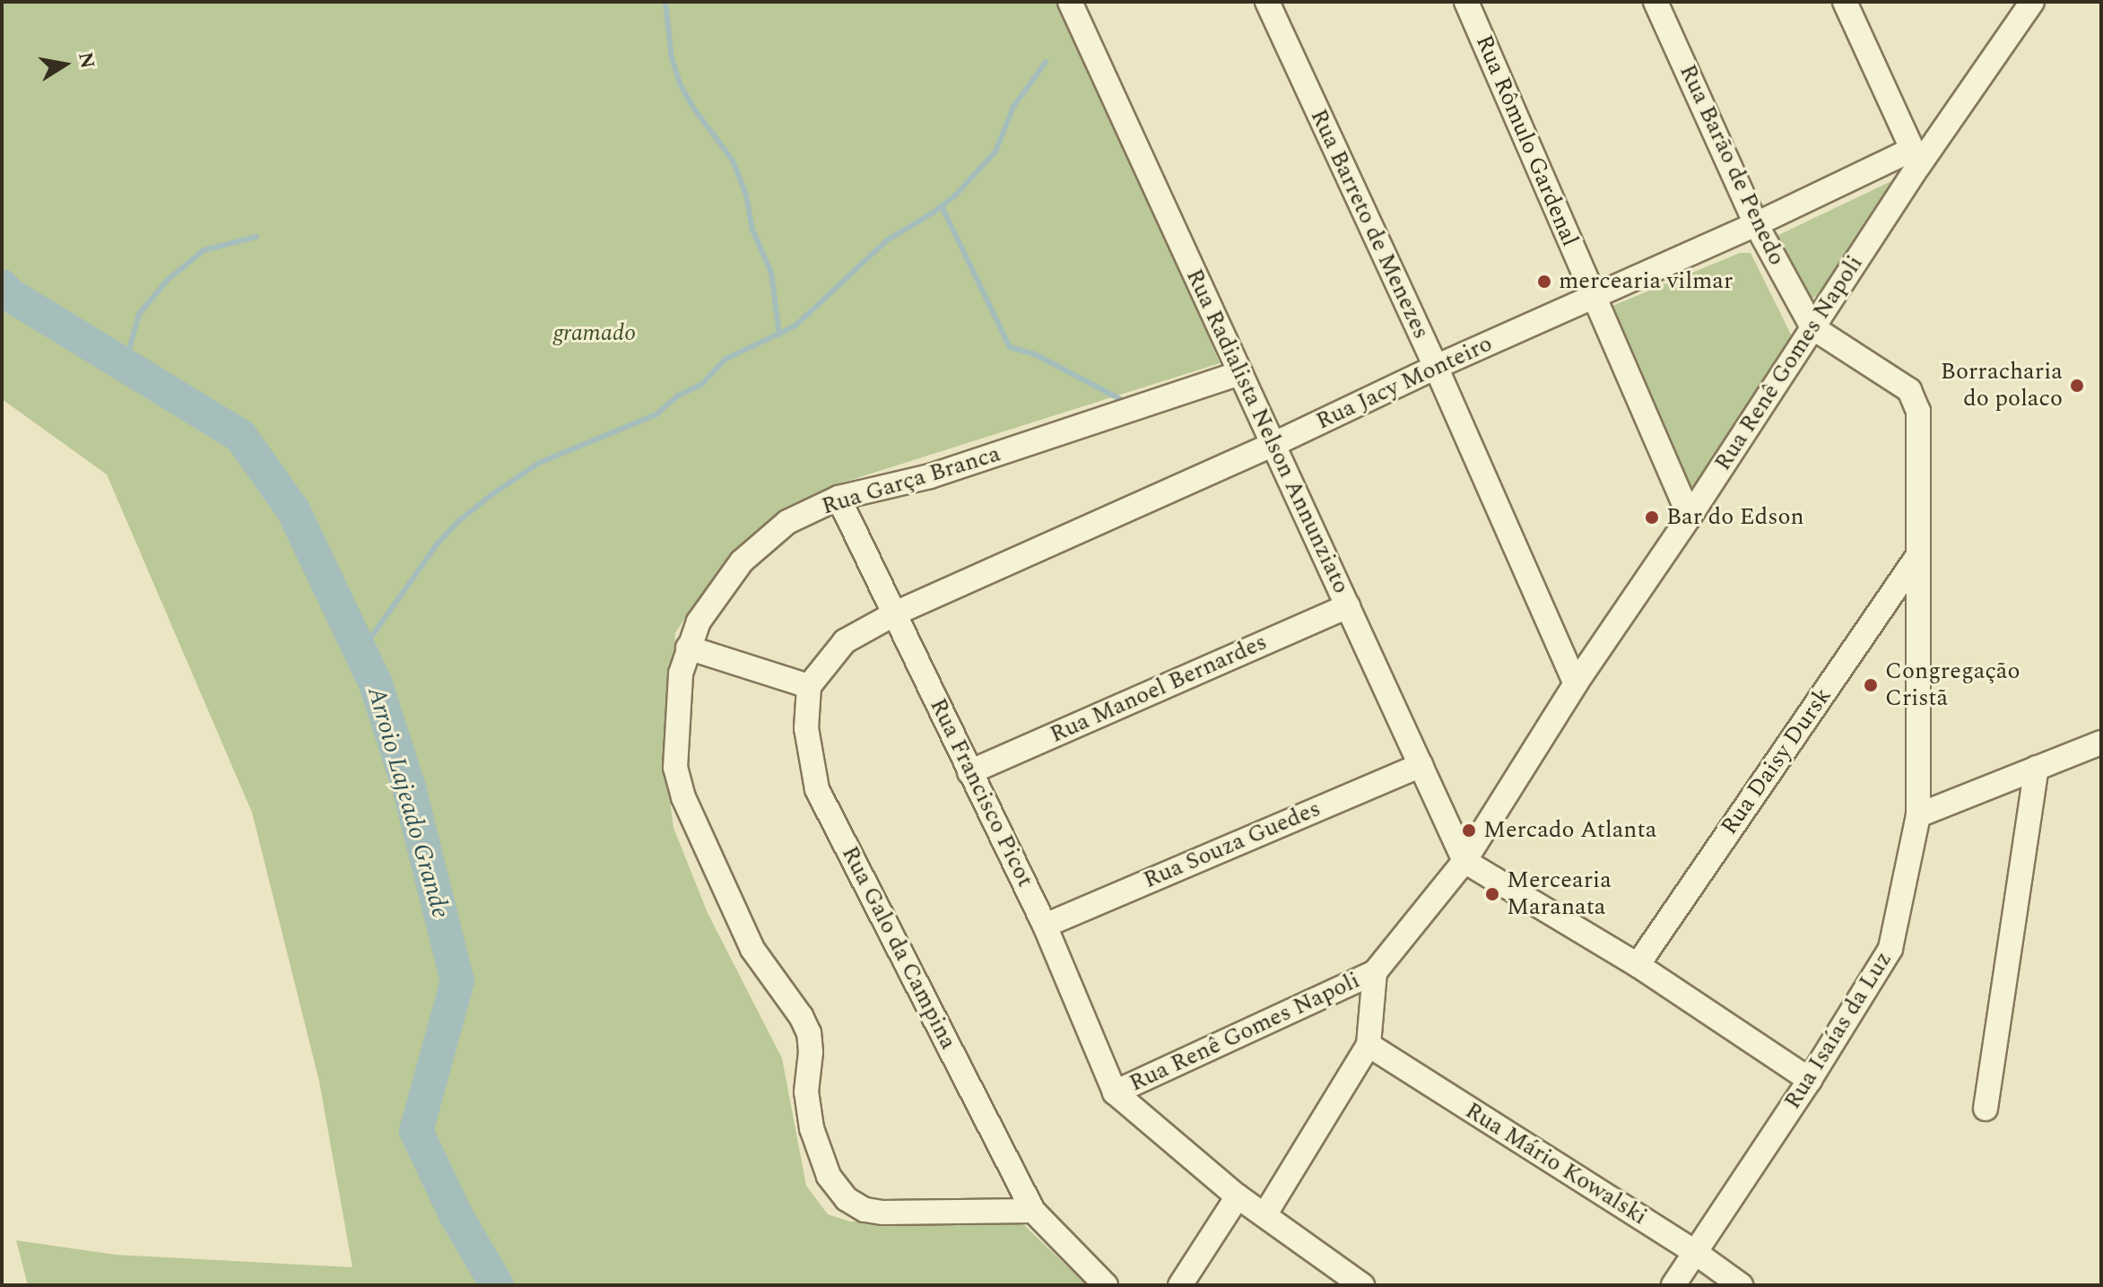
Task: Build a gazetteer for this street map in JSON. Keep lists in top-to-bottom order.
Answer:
{
  "streets": {
    "street": [
      "Rua Rômulo Gardenal",
      "Rua Barão de Penedo",
      "Rua Barreto de Menezes",
      "Rua Renê Gomes Napoli",
      "Rua Jacy Monteiro",
      "Rua Radialista Nelson Annunziato",
      "Rua Garça Branca",
      "Rua Manoel Bernardes",
      "Rua Daisy Dursk",
      "Rua Francisco Picot",
      "Rua Souza Guedes",
      "Rua Galo da Campina",
      "Rua Isaías da Luz",
      "Rua Mário Kowalski"
    ]
  },
  "crossings": [
    ["Rua Rômulo Gardenal", "Rua Renê Gomes Napoli"],
    ["Rua Rômulo Gardenal", "Rua Jacy Monteiro"],
    ["Rua Barão de Penedo", "Rua Renê Gomes Napoli"],
    ["Rua Barão de Penedo", "Rua Jacy Monteiro"],
    ["Rua Barão de Penedo", "Rua Isaías da Luz"],
    ["Rua Barreto de Menezes", "Rua Renê Gomes Napoli"],
    ["Rua Barreto de Menezes", "Rua Jacy Monteiro"],
    ["Rua Renê Gomes Napoli", "Rua Jacy Monteiro"],
    ["Rua Renê Gomes Napoli", "Rua Radialista Nelson Annunziato"],
    ["Rua Renê Gomes Napoli", "Rua Francisco Picot"],
    ["Rua Renê Gomes Napoli", "Rua Isaías da Luz"],
    ["Rua Renê Gomes Napoli", "Rua Mário Kowalski"],
    ["Rua Jacy Monteiro", "Rua Radialista Nelson Annunziato"],
    ["Rua Jacy Monteiro", "Rua Francisco Picot"],
    ["Rua Radialista Nelson Annunziato", "Rua Garça Branca"],
    ["Rua Radialista Nelson Annunziato", "Rua Manoel Bernardes"],
    ["Rua Radialista Nelson Annunziato", "Rua Souza Guedes"],
    ["Rua Garça Branca", "Rua Francisco Picot"],
    ["Rua Garça Branca", "Rua Galo da Campina"],
    ["Rua Manoel Bernardes", "Rua Francisco Picot"],
    ["Rua Daisy Dursk", "Rua Isaías da Luz"],
    ["Rua Francisco Picot", "Rua Souza Guedes"],
    ["Rua Isaías da Luz", "Rua Mário Kowalski"]
  ],
  "water": ["Arroio Lajeado Grande"],
  "parks": ["gramado"],
  "places": [
    "mercearia vilmar",
    "Borracharia do polaco",
    "Bar do Edson",
    "Congregação Cristã",
    "Mercado Atlanta",
    "Mercearia Maranata"
  ],
  "north": "right"
}
